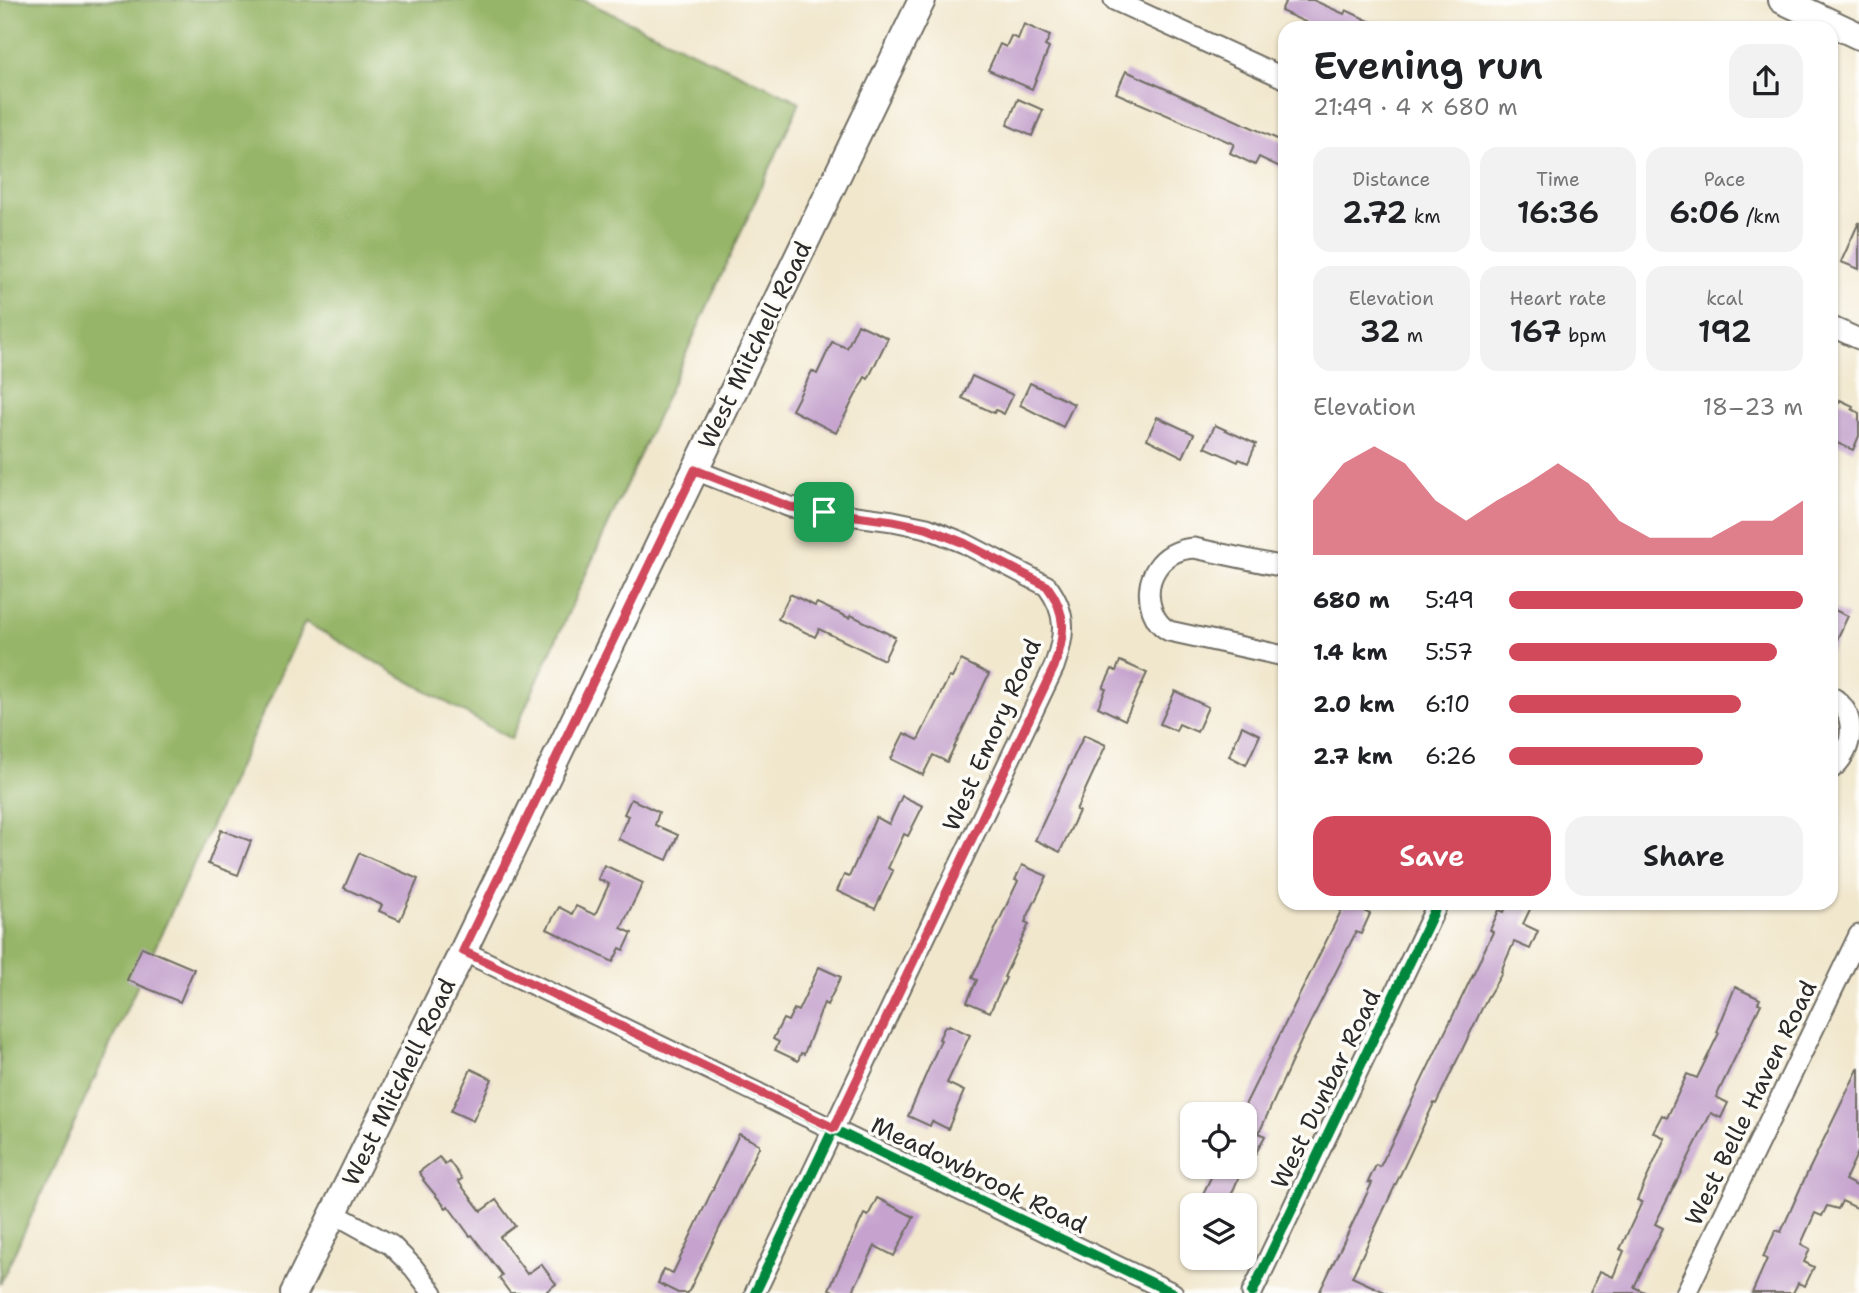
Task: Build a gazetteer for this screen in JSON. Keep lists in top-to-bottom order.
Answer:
{
  "streets": {
    "main road": ["West Mitchell Road"],
    "street": [
      "West Emory Road",
      "West Dunbar Road",
      "West Belle Haven Road",
      "Meadowbrook Road"
    ]
  },
  "crossings": [
    ["West Mitchell Road", "West Emory Road"],
    ["West Mitchell Road", "Meadowbrook Road"],
    ["West Emory Road", "Meadowbrook Road"]
  ],
  "page": {
    "heading": ["Evening run", "21:49 · 4 × 680 m"],
    "stats": [
      ["Distance", "2.72 km"],
      ["Time", "16:36"],
      ["Pace", "6:06 /km"],
      ["Elevation", "32 m"],
      ["Heart rate", "167 bpm"],
      ["kcal", "192"]
    ],
    "chart": ["Elevation", "18–23 m"],
    "list": [
      {
        "name": "680 m",
        "note": "5:49"
      },
      {
        "name": "1.4 km",
        "note": "5:57"
      },
      {
        "name": "2.0 km",
        "note": "6:10"
      },
      {
        "name": "2.7 km",
        "note": "6:26"
      }
    ],
    "buttons": ["Save", "Share"]
  }
}
